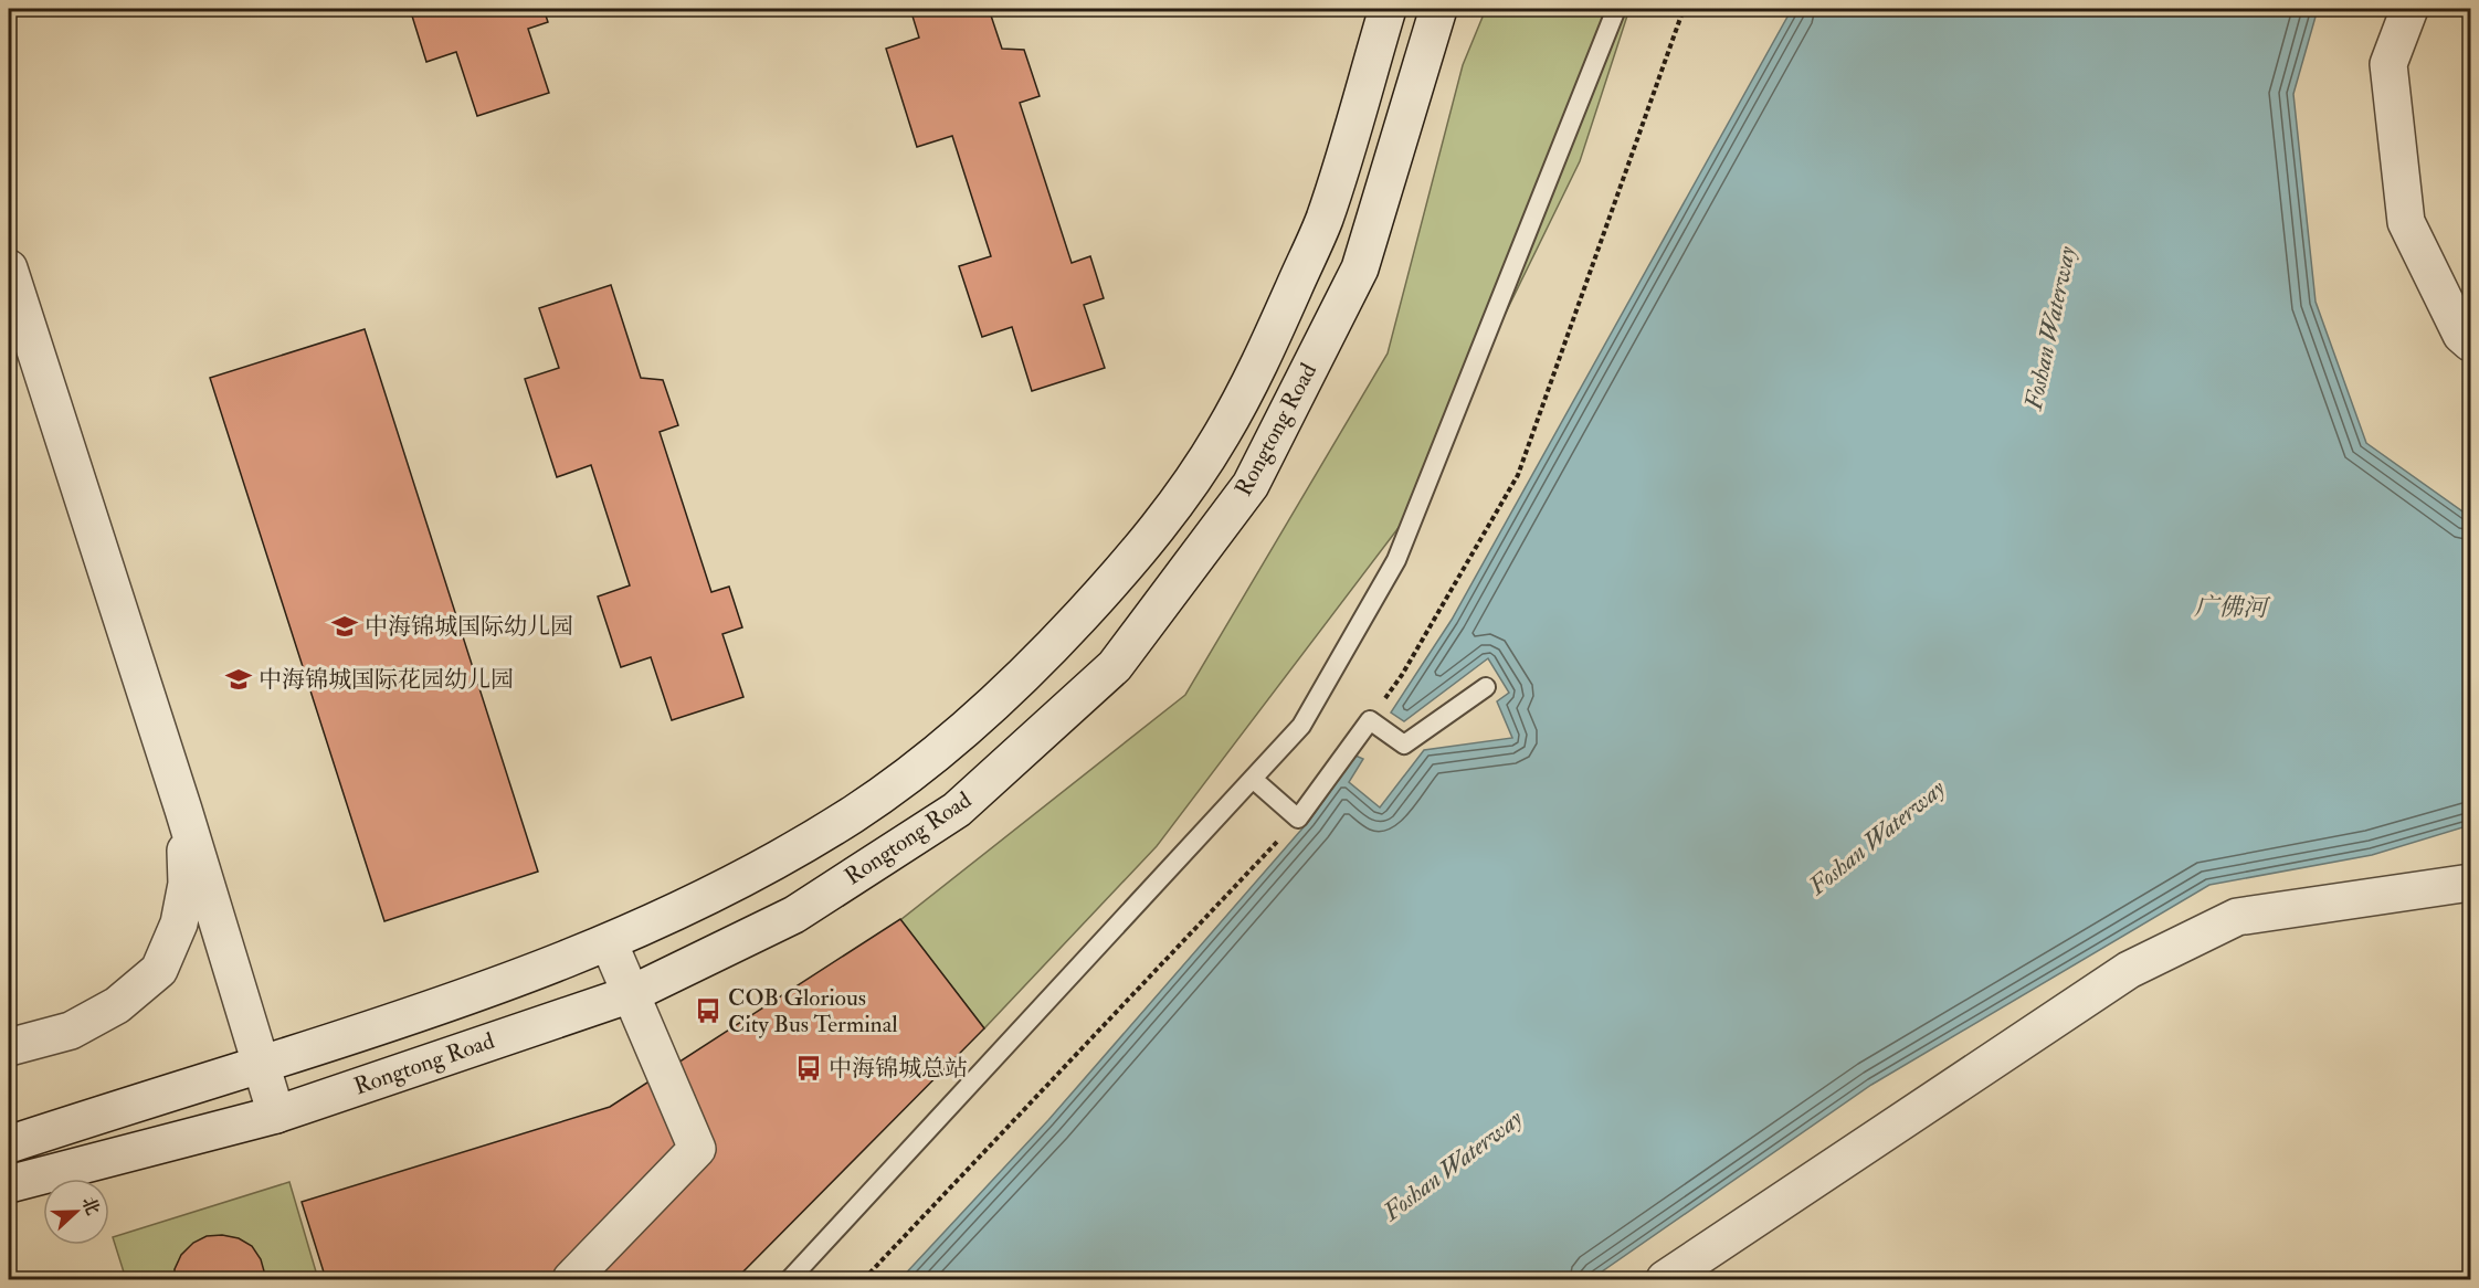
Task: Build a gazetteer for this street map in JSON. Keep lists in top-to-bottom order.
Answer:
{
  "streets": {
    "main road": ["Rongtong Road"]
  },
  "water": ["Foshan Waterway", "广佛河"],
  "places": {
    "school or university": ["中海锦城国际幼儿园", "中海锦城国际花园幼儿园"],
    "bus stop": ["COB Glorious City Bus Terminal", "中海锦城总站"]
  },
  "north": "right"
}
